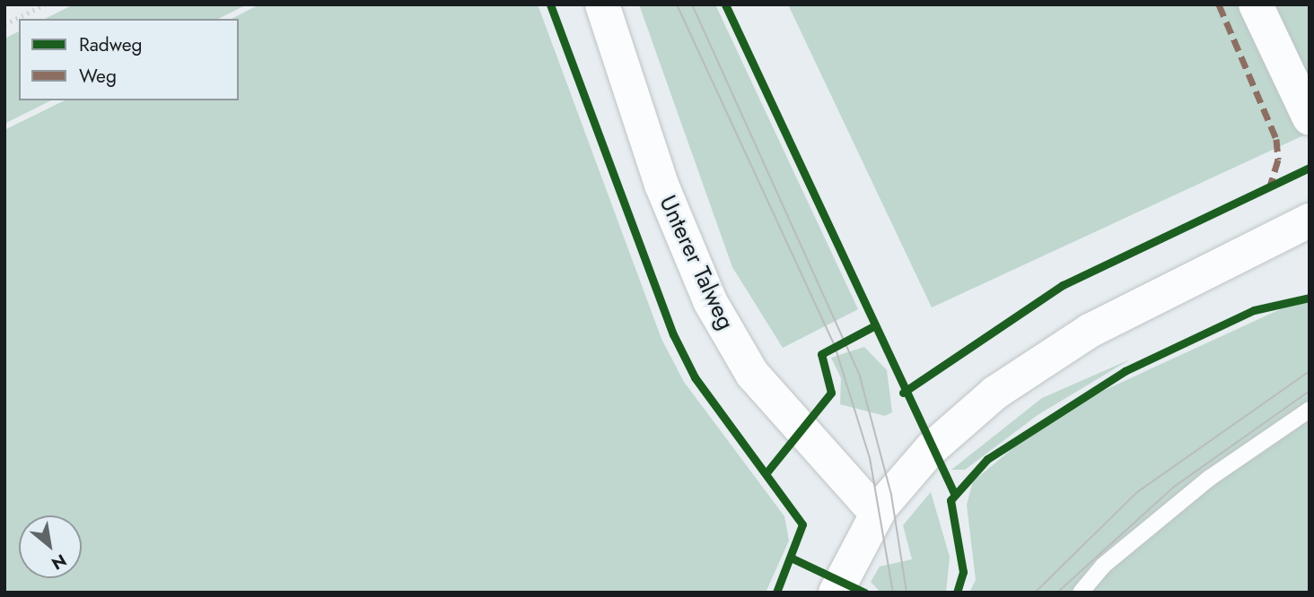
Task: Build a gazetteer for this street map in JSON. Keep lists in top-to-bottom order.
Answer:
{
  "streets": {
    "street": ["Unterer Talweg"]
  },
  "legend": ["Radweg", "Weg"],
  "north": "bottom right"
}
